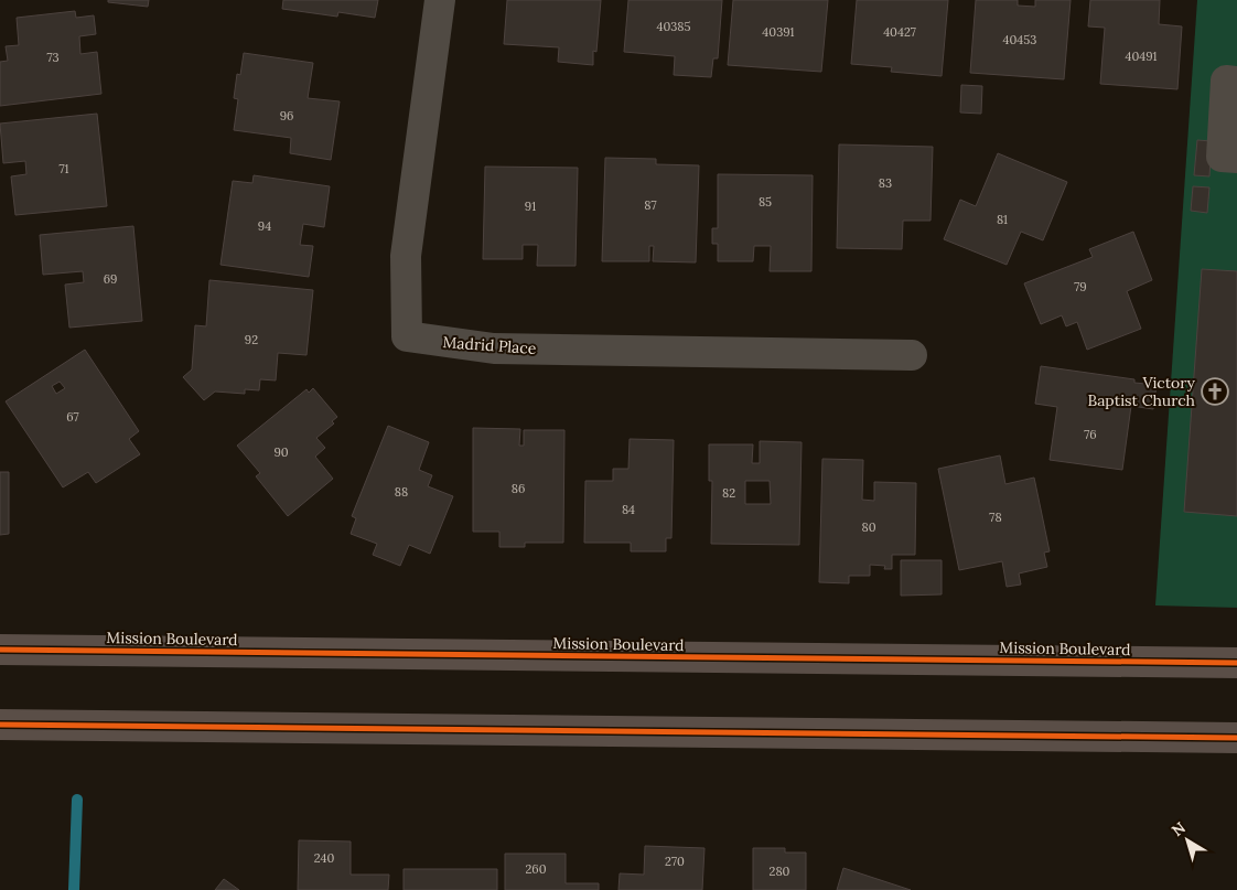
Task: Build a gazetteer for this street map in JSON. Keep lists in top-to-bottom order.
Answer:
{
  "streets": {
    "main road": ["Mission Boulevard"],
    "street": ["Madrid Place"]
  },
  "places": {
    "church": ["Victory Baptist Church"]
  },
  "house_numbers": [
    "40385",
    "40391",
    "40427",
    "40453",
    "40491",
    "73",
    "96",
    "71",
    "83",
    "85",
    "87",
    "91",
    "81",
    "94",
    "69",
    "79",
    "92",
    "67",
    "76",
    "90",
    "86",
    "88",
    "82",
    "84",
    "78",
    "80",
    "240",
    "270",
    "260",
    "280"
  ],
  "north": "top left"
}
